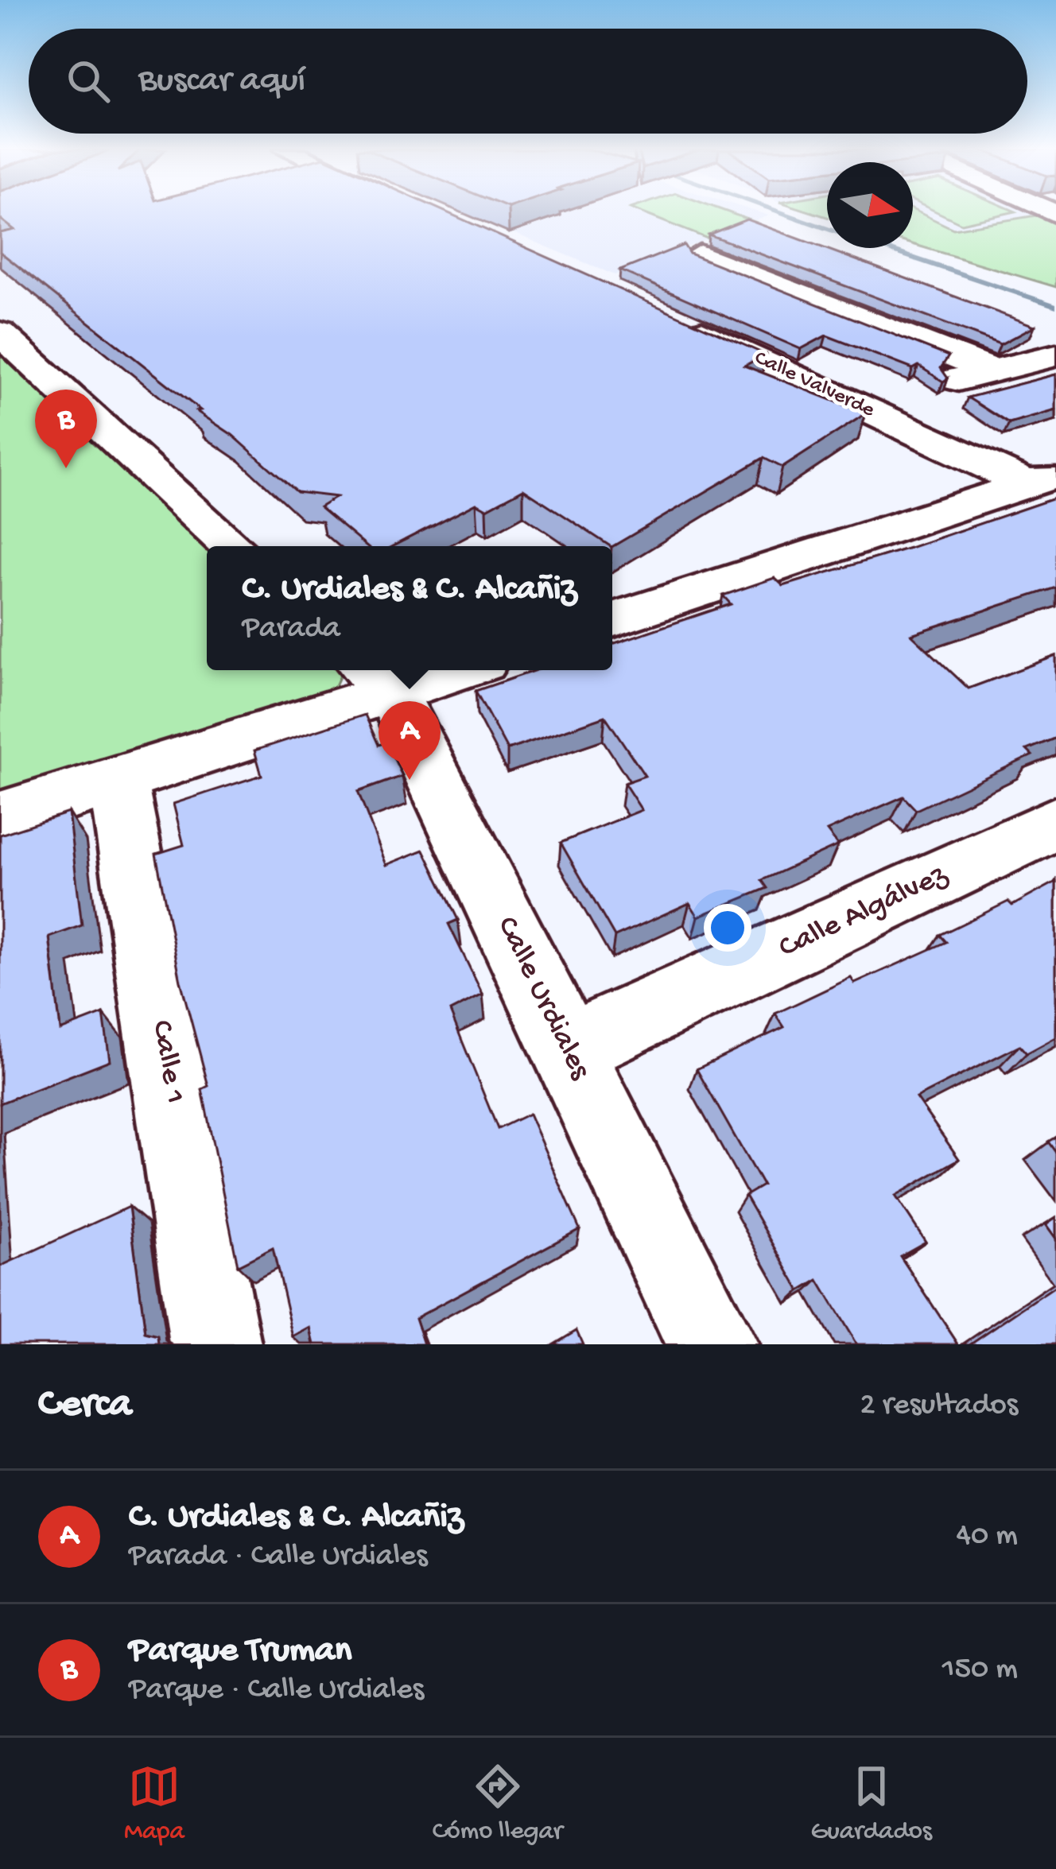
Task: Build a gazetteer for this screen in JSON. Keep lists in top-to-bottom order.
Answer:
{
  "streets": {
    "street": [
      "Calle Valverde",
      "Calle Algálvez",
      "Calle Urdiales",
      "Calle 1"
    ]
  },
  "crossings": [
    ["Calle Algálvez", "Calle Urdiales"]
  ],
  "north": "right",
  "page": {
    "search": "Buscar aquí",
    "pins": ["B", "A"],
    "popup": ["C. Urdiales & C. Alcañiz", "Parada"],
    "heading": ["Cerca", "2 resultados"],
    "list": [
      {
        "mark": "A",
        "name": "C. Urdiales & C. Alcañiz",
        "note": "Parada · Calle Urdiales",
        "value": "40 m"
      },
      {
        "mark": "B",
        "name": "Parque Truman",
        "note": "Parque · Calle Urdiales",
        "value": "150 m"
      }
    ],
    "nav": ["Mapa", "Cómo llegar", "Guardados"]
  }
}
